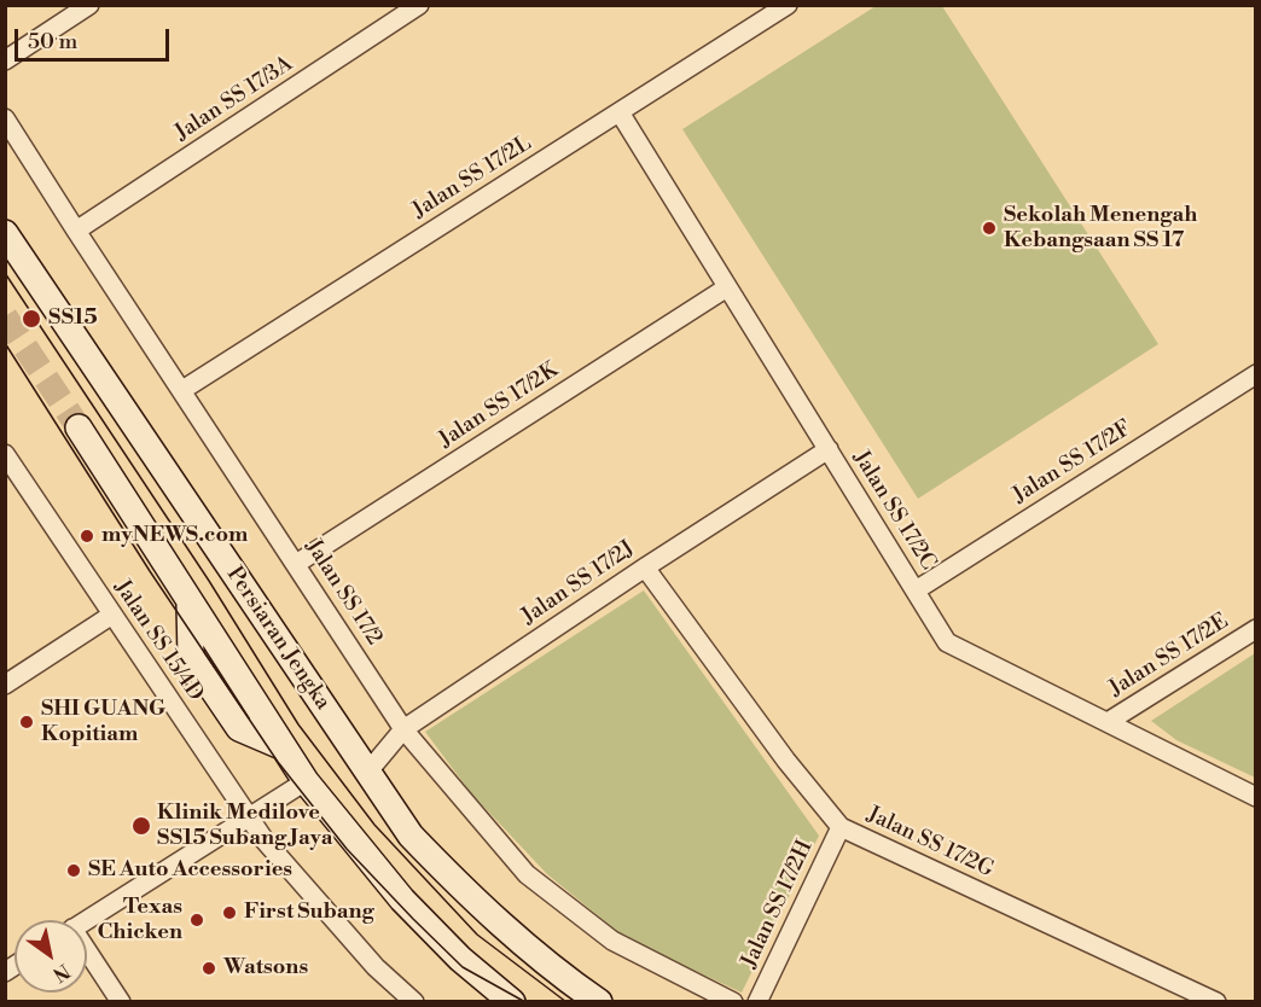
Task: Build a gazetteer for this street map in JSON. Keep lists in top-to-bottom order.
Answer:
{
  "streets": {
    "main road": ["Persiaran Jengka"],
    "street": [
      "Jalan SS 17/3A",
      "Jalan SS 17/2L",
      "Jalan SS 17/2K",
      "Jalan SS 17/2F",
      "Jalan SS 17/2C",
      "Jalan SS 17/2J",
      "Jalan SS 17/2",
      "Jalan SS 15/4D",
      "Jalan SS 17/2E",
      "Jalan SS 17/2G",
      "Jalan SS 17/2H"
    ]
  },
  "crossings": [
    ["Jalan SS 17/3A", "Jalan SS 17/2"],
    ["Jalan SS 17/2L", "Jalan SS 17/2C"],
    ["Jalan SS 17/2L", "Jalan SS 17/2"],
    ["Jalan SS 17/2K", "Jalan SS 17/2C"],
    ["Jalan SS 17/2K", "Jalan SS 17/2"],
    ["Jalan SS 17/2F", "Jalan SS 17/2C"],
    ["Jalan SS 17/2C", "Jalan SS 17/2J"],
    ["Jalan SS 17/2C", "Jalan SS 17/2E"],
    ["Jalan SS 17/2J", "Jalan SS 17/2"],
    ["Jalan SS 17/2J", "Persiaran Jengka"],
    ["Jalan SS 17/2J", "Jalan SS 17/2G"],
    ["Jalan SS 17/2G", "Jalan SS 17/2H"]
  ],
  "places": [
    "Sekolah Menengah Kebangsaan SS 17",
    "SS15",
    "myNEWS.com",
    "SHI GUANG Kopitiam",
    "Klinik Medilove SS15 Subang Jaya",
    "SE Auto Accessories",
    "First Subang",
    "Texas Chicken",
    "Watsons"
  ],
  "scale_bar": "50 m",
  "north": "bottom right"
}
